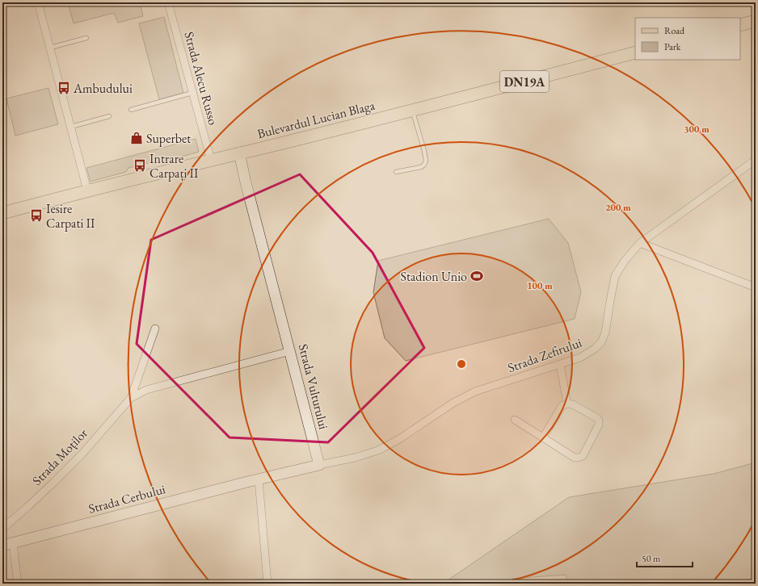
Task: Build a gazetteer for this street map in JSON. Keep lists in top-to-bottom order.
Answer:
{
  "streets": {
    "main road": ["DN19A", "Bulevardul Lucian Blaga"],
    "street": [
      "Strada Alecu Russo",
      "Strada Zefirului",
      "Strada Vulturului",
      "Strada Moților",
      "Strada Cerbului"
    ]
  },
  "crossings": [
    ["Strada Alecu Russo", "Bulevardul Lucian Blaga"],
    ["Bulevardul Lucian Blaga", "Strada Vulturului"],
    ["Strada Zefirului", "Strada Vulturului"],
    ["Strada Vulturului", "Strada Moților"]
  ],
  "places": {
    "bus stop": ["Ambudului", "Intrare Carpați II", "Iesire Carpati II"],
    "shop": ["Superbet"],
    "sports": ["Stadion Unio"]
  },
  "legend": ["Road", "Park"],
  "scale_bar": "50 m",
  "rings": ["300 m", "200 m", "100 m"]
}
